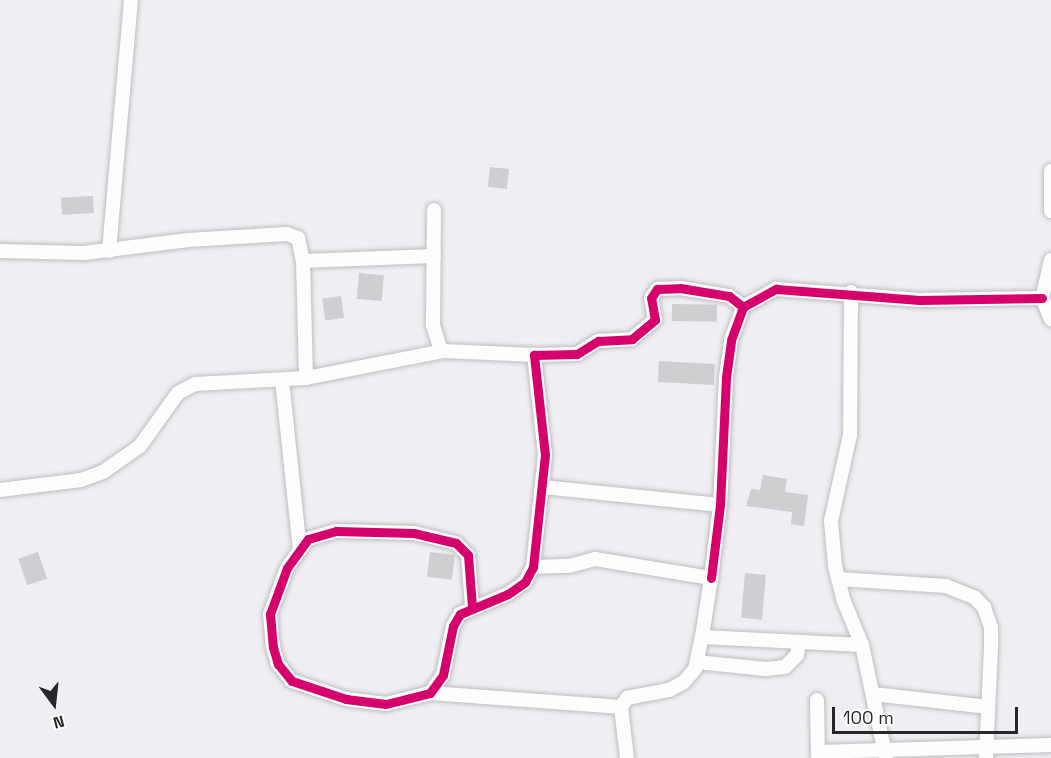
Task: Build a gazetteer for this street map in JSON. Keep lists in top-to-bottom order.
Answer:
{
  "scale_bar": "100 m",
  "north": "bottom"
}
